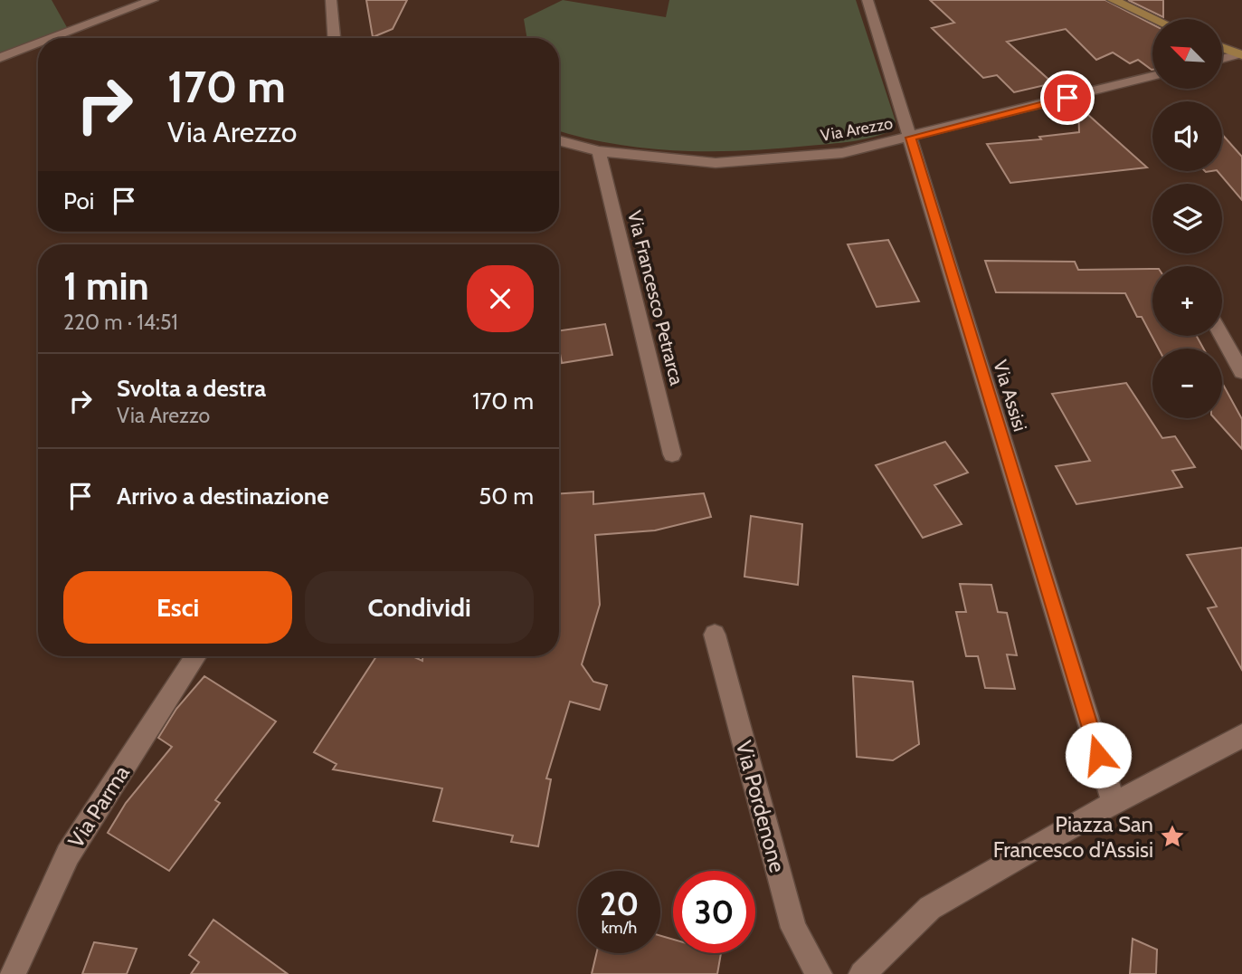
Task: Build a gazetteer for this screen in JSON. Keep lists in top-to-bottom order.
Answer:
{
  "streets": {
    "street": [
      "Via Arezzo",
      "Via Francesco Petrarca",
      "Via Assisi",
      "Via Parma",
      "Via Pordenone"
    ]
  },
  "crossings": [
    ["Via Arezzo", "Via Francesco Petrarca"],
    ["Via Arezzo", "Via Assisi"]
  ],
  "places": {
    "place": ["Piazza San Francesco d'Assisi"]
  },
  "north": "top left",
  "page": {
    "map_buttons": ["+", "−"],
    "turn": ["170 m", "Via Arezzo"],
    "then": "Poi",
    "heading": ["1 min", "220 m · 14:51"],
    "list": [
      {
        "name": "Svolta a destra",
        "note": "Via Arezzo",
        "value": "170 m"
      },
      {
        "name": "Arrivo a destinazione",
        "value": "50 m"
      }
    ],
    "buttons": ["Esci", "Condividi"],
    "speed": "20 km/h",
    "limit": "30"
  }
}
